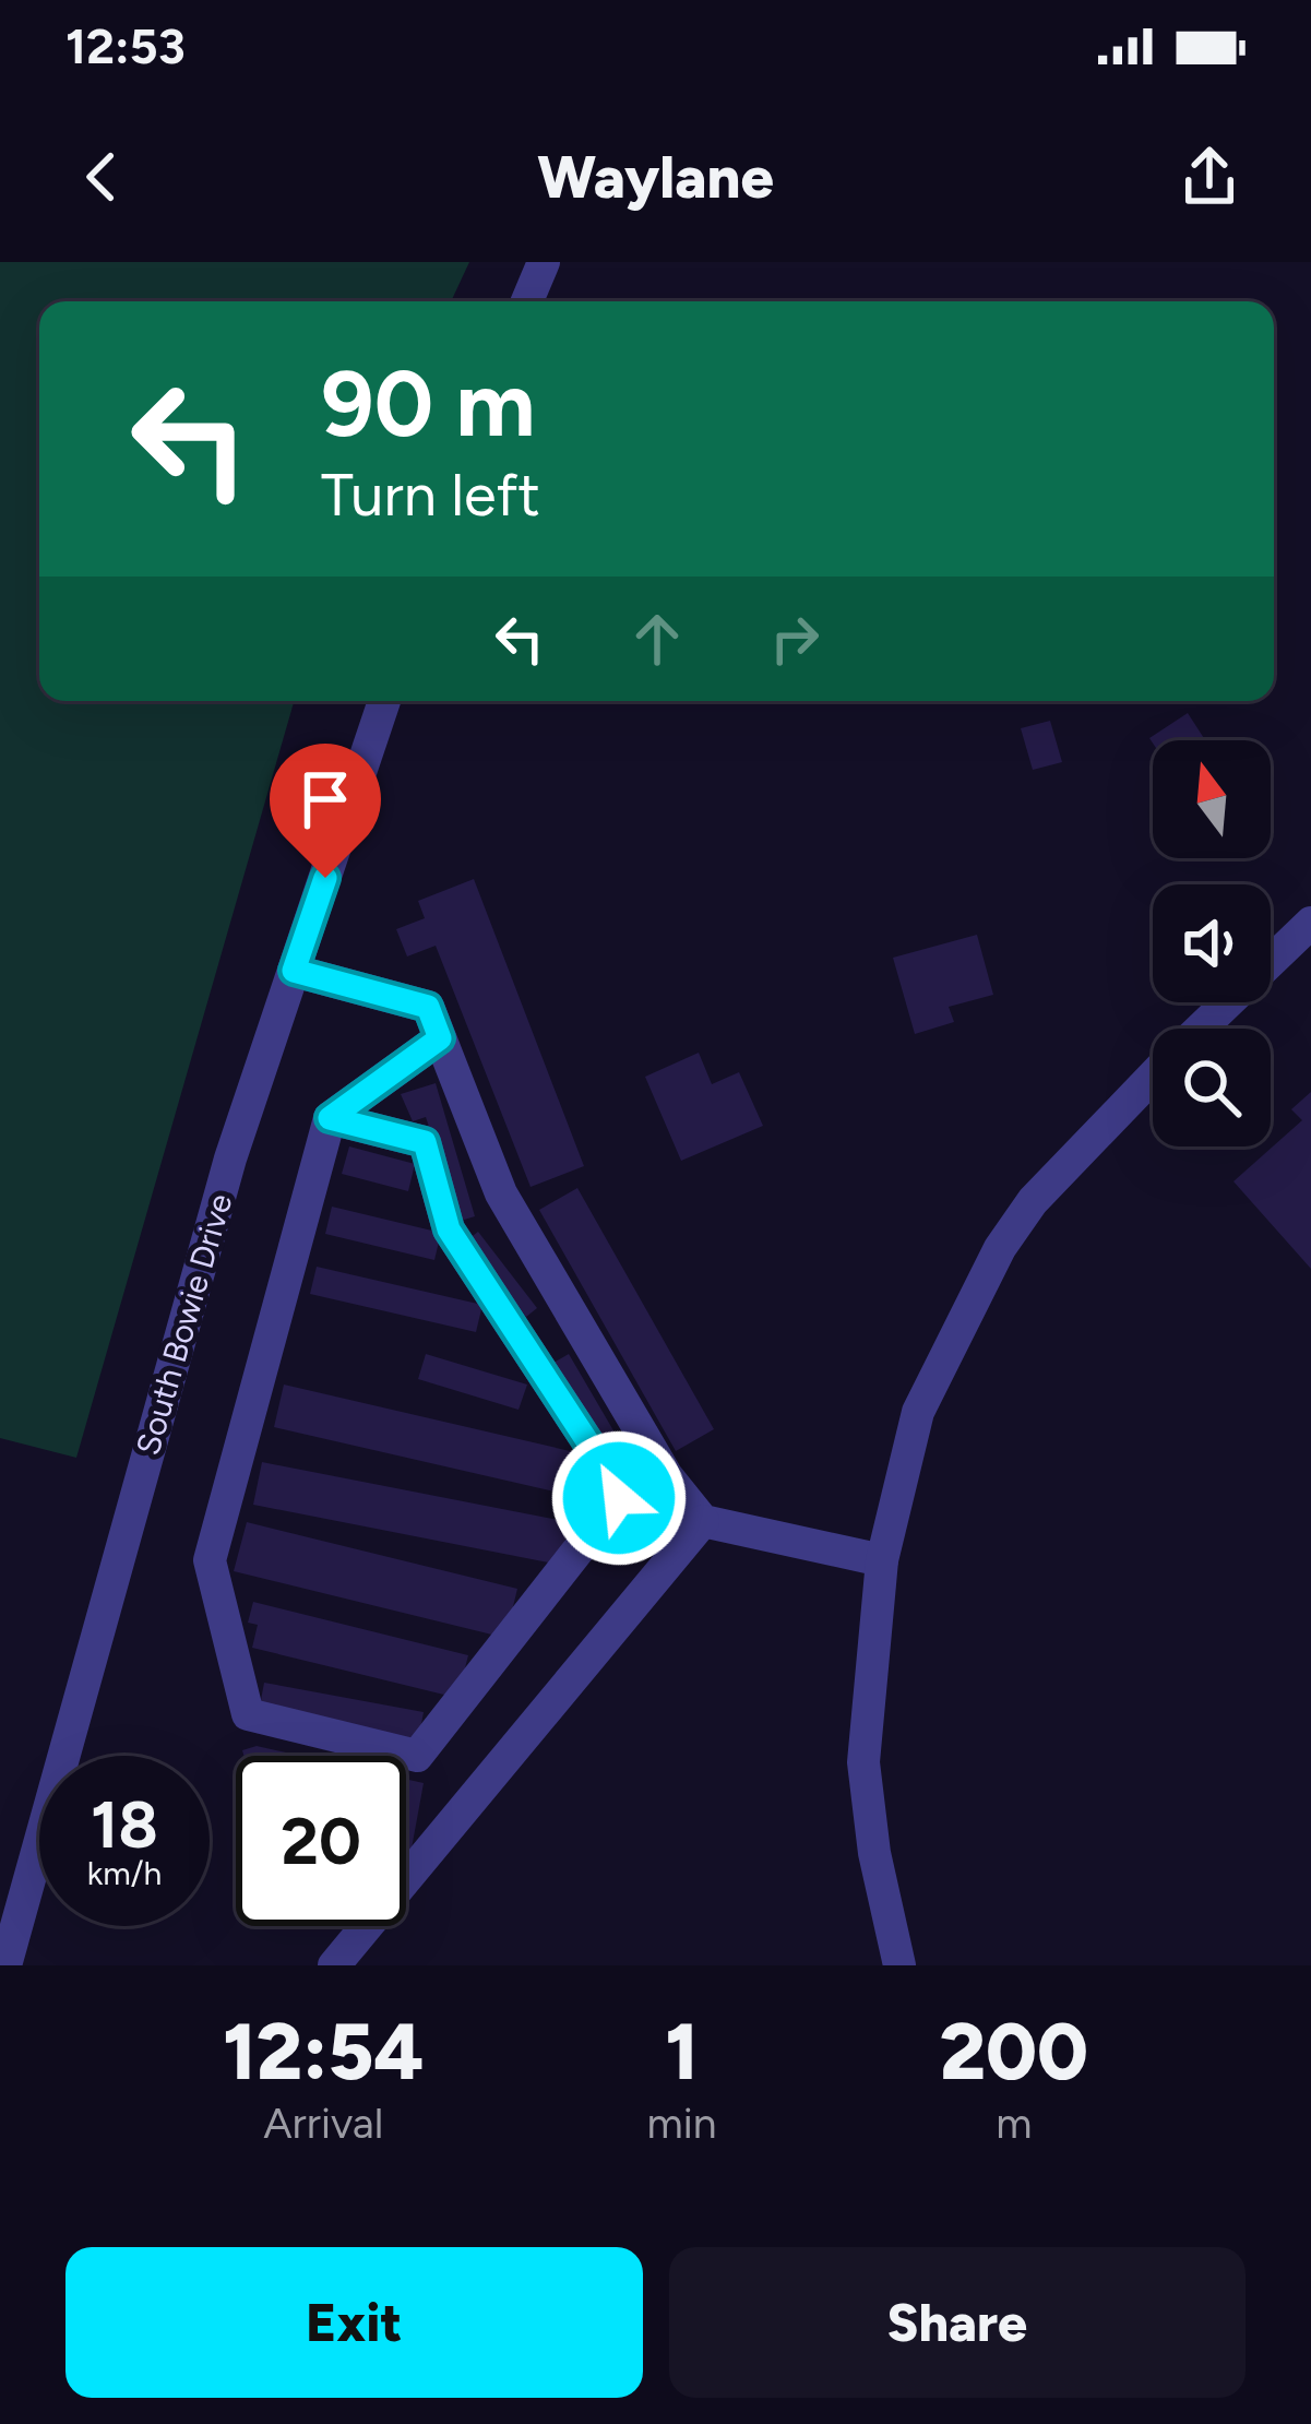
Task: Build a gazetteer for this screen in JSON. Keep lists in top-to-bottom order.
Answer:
{
  "streets": {
    "street": ["South Bowie Drive"]
  },
  "north": "top",
  "page": {
    "status": "12:53",
    "header": "Waylane",
    "turn": ["90 m", "Turn left"],
    "speed": "18 km/h",
    "limit": "20",
    "eta": [
      "12:54",
      "Arrival",
      "1",
      "min",
      "200",
      "m"
    ],
    "buttons": ["Exit", "Share"]
  }
}
